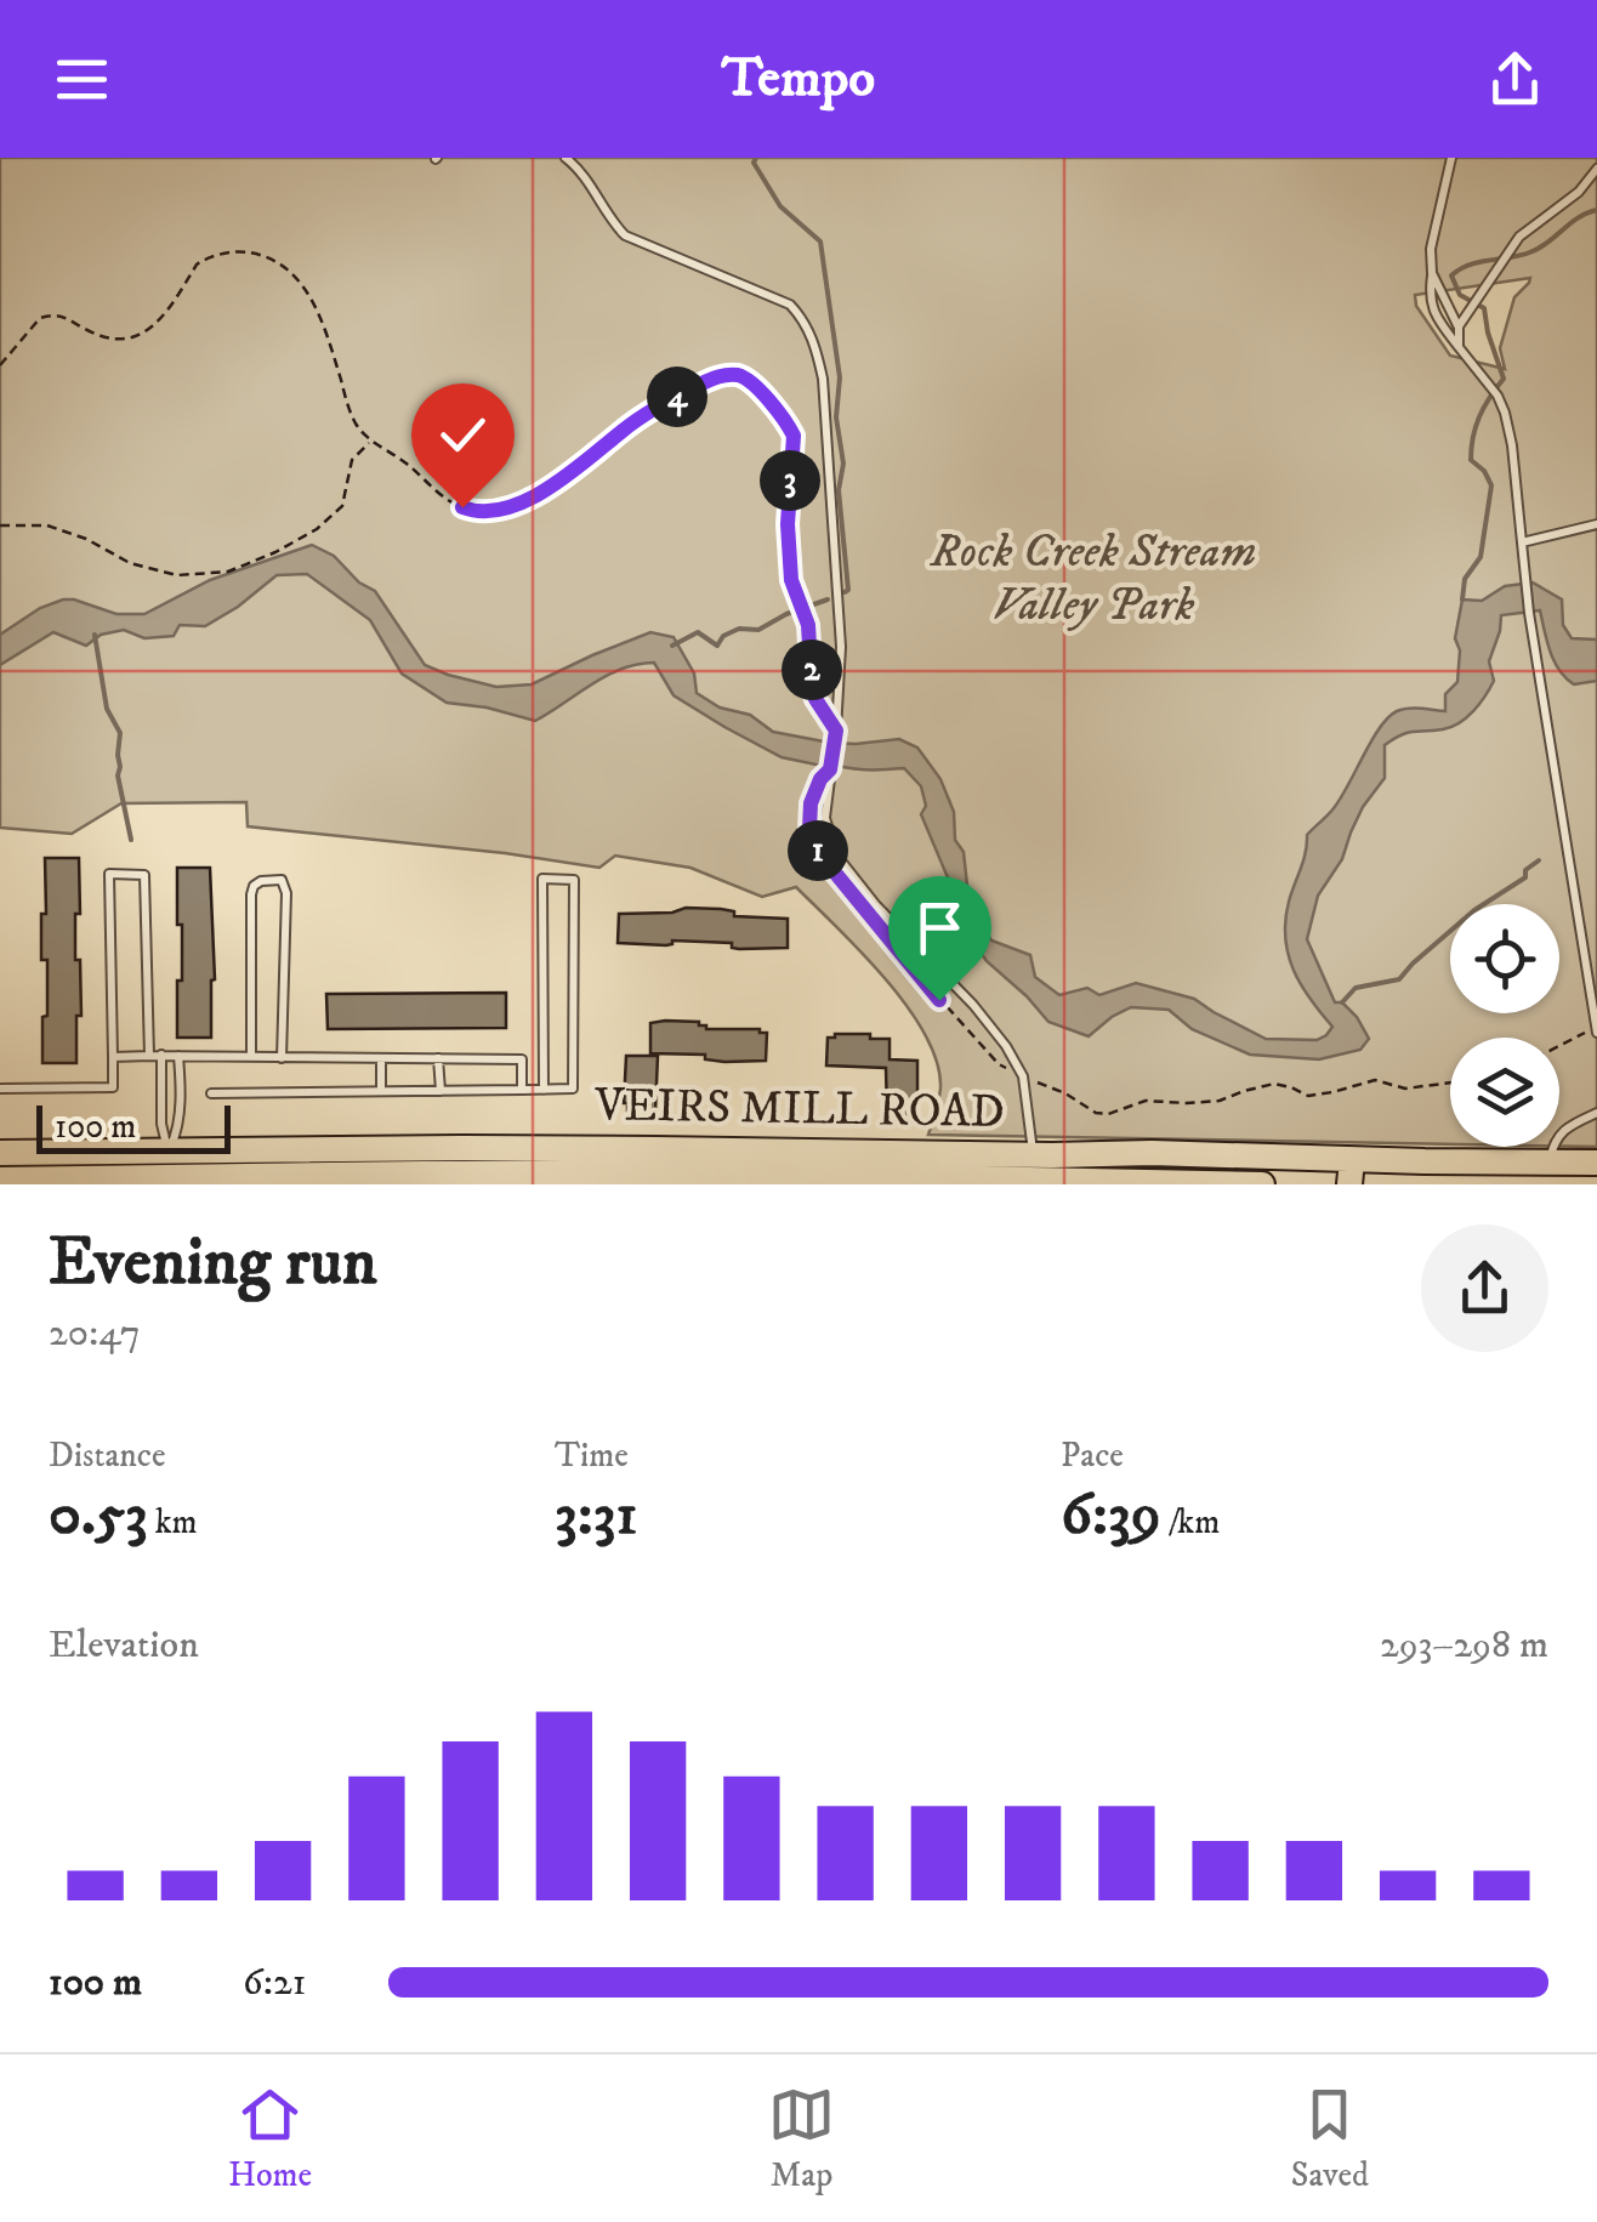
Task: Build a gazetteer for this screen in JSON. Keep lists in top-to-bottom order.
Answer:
{
  "streets": {
    "main road": ["VEIRS MILL ROAD"]
  },
  "parks": ["Rock Creek Stream Valley Park"],
  "scale_bar": "100 m",
  "page": {
    "header": "Tempo",
    "pins": [
      "4",
      "3",
      "2",
      "1"
    ],
    "scale": "100 m",
    "heading": ["Evening run", "20:47"],
    "stats": [
      ["Distance", "0.53 km"],
      ["Time", "3:31"],
      ["Pace", "6:39 /km"]
    ],
    "chart": ["Elevation", "293–298 m"],
    "list": [
      {
        "name": "100 m",
        "note": "6:21"
      }
    ],
    "tabs": ["Home", "Map", "Saved"]
  }
}
